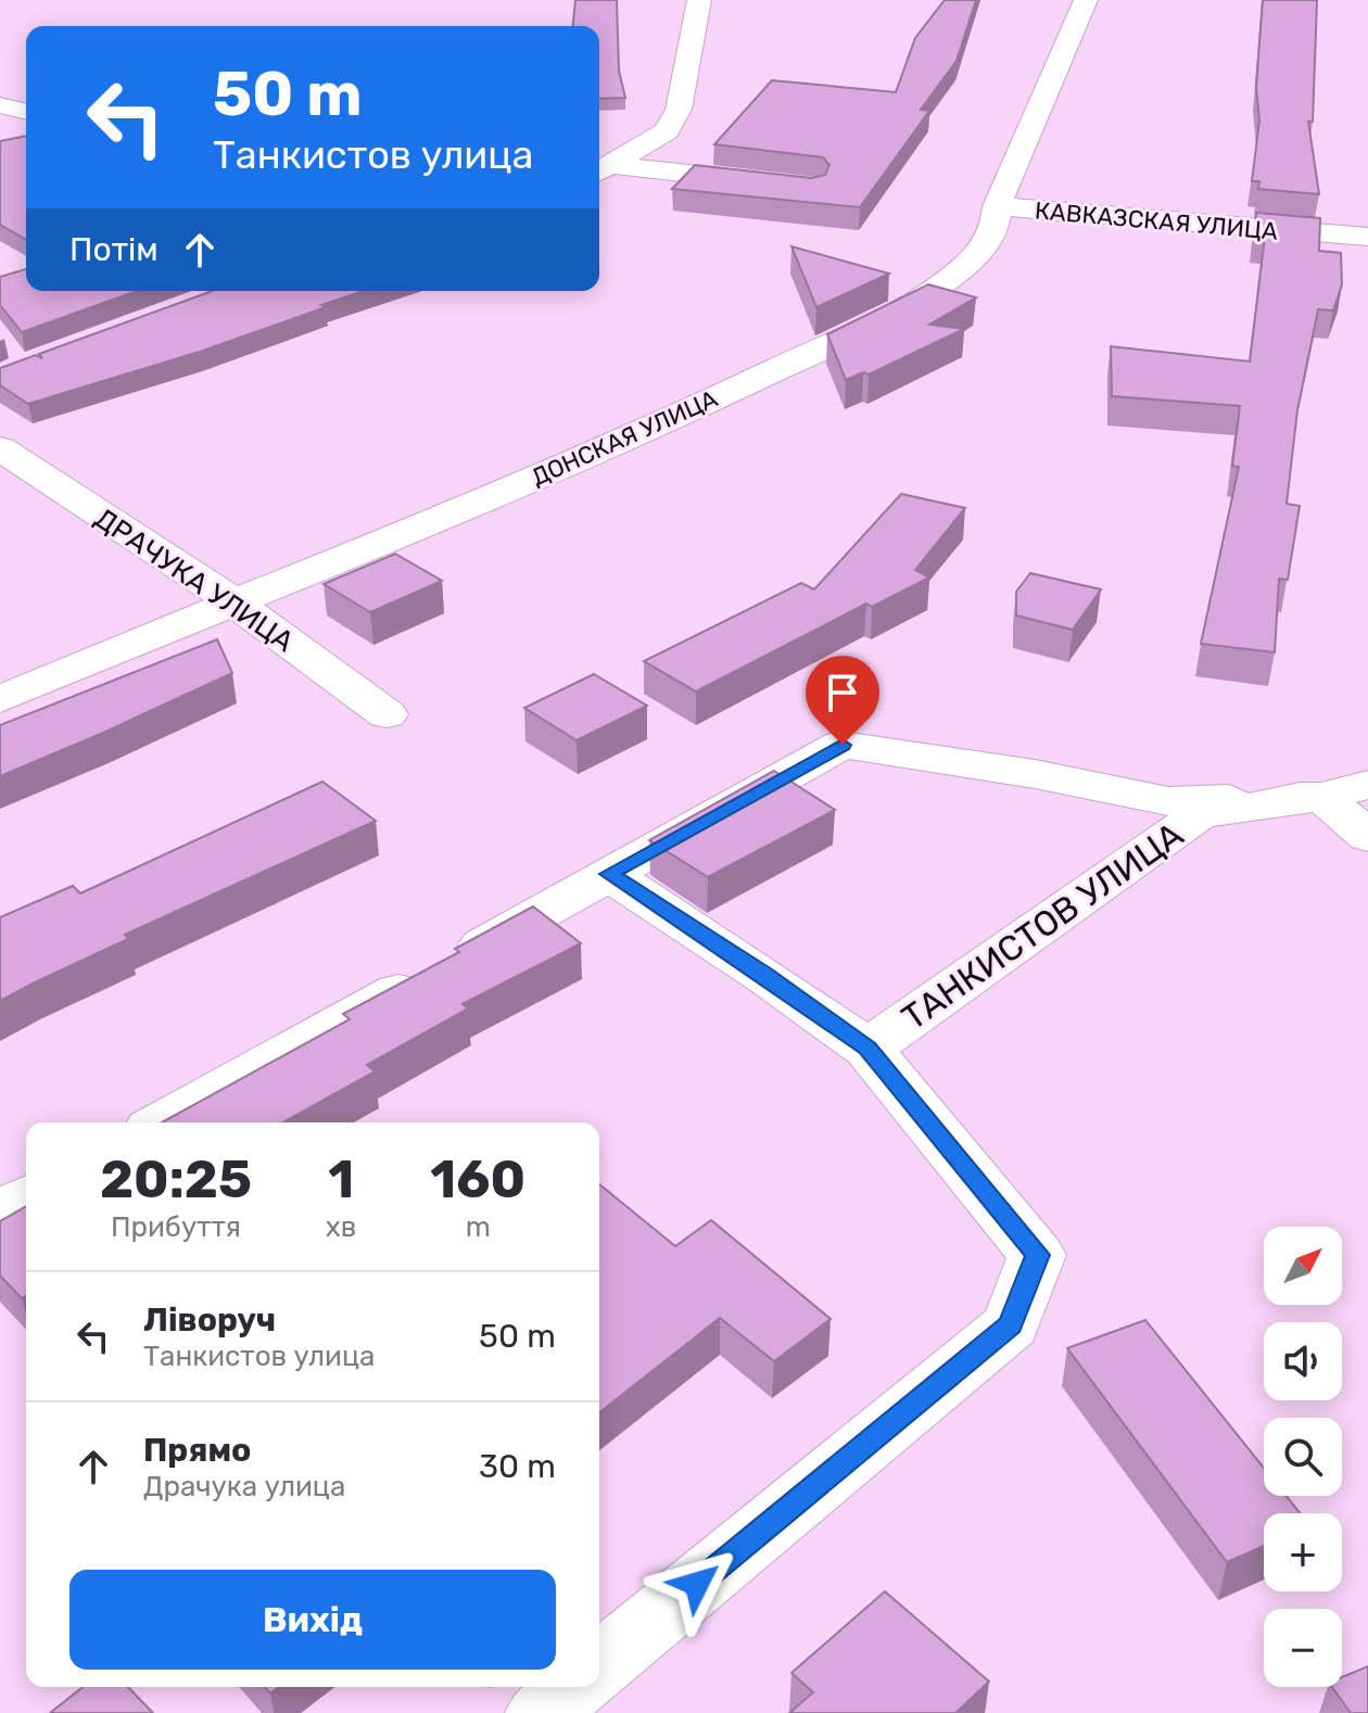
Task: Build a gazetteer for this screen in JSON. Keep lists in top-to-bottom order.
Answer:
{
  "streets": {
    "street": [
      "КАВКАЗСКАЯ УЛИЦА",
      "ДОНСКАЯ УЛИЦА",
      "ДРАЧУКА УЛИЦА",
      "ТАНКИСТОВ УЛИЦА"
    ]
  },
  "crossings": [
    ["КАВКАЗСКАЯ УЛИЦА", "ДОНСКАЯ УЛИЦА"],
    ["ДОНСКАЯ УЛИЦА", "ДРАЧУКА УЛИЦА"]
  ],
  "north": "top right",
  "page": {
    "turn": ["50 m", "Танкистов улица"],
    "then": "Потім",
    "eta": [
      "20:25",
      "Прибуття",
      "1",
      "хв",
      "160",
      "m"
    ],
    "map_buttons": ["+", "−"],
    "list": [
      {
        "name": "Ліворуч",
        "note": "Танкистов улица",
        "value": "50 m"
      },
      {
        "name": "Прямо",
        "note": "Драчука улица",
        "value": "30 m"
      }
    ],
    "buttons": "Вихід"
  }
}
